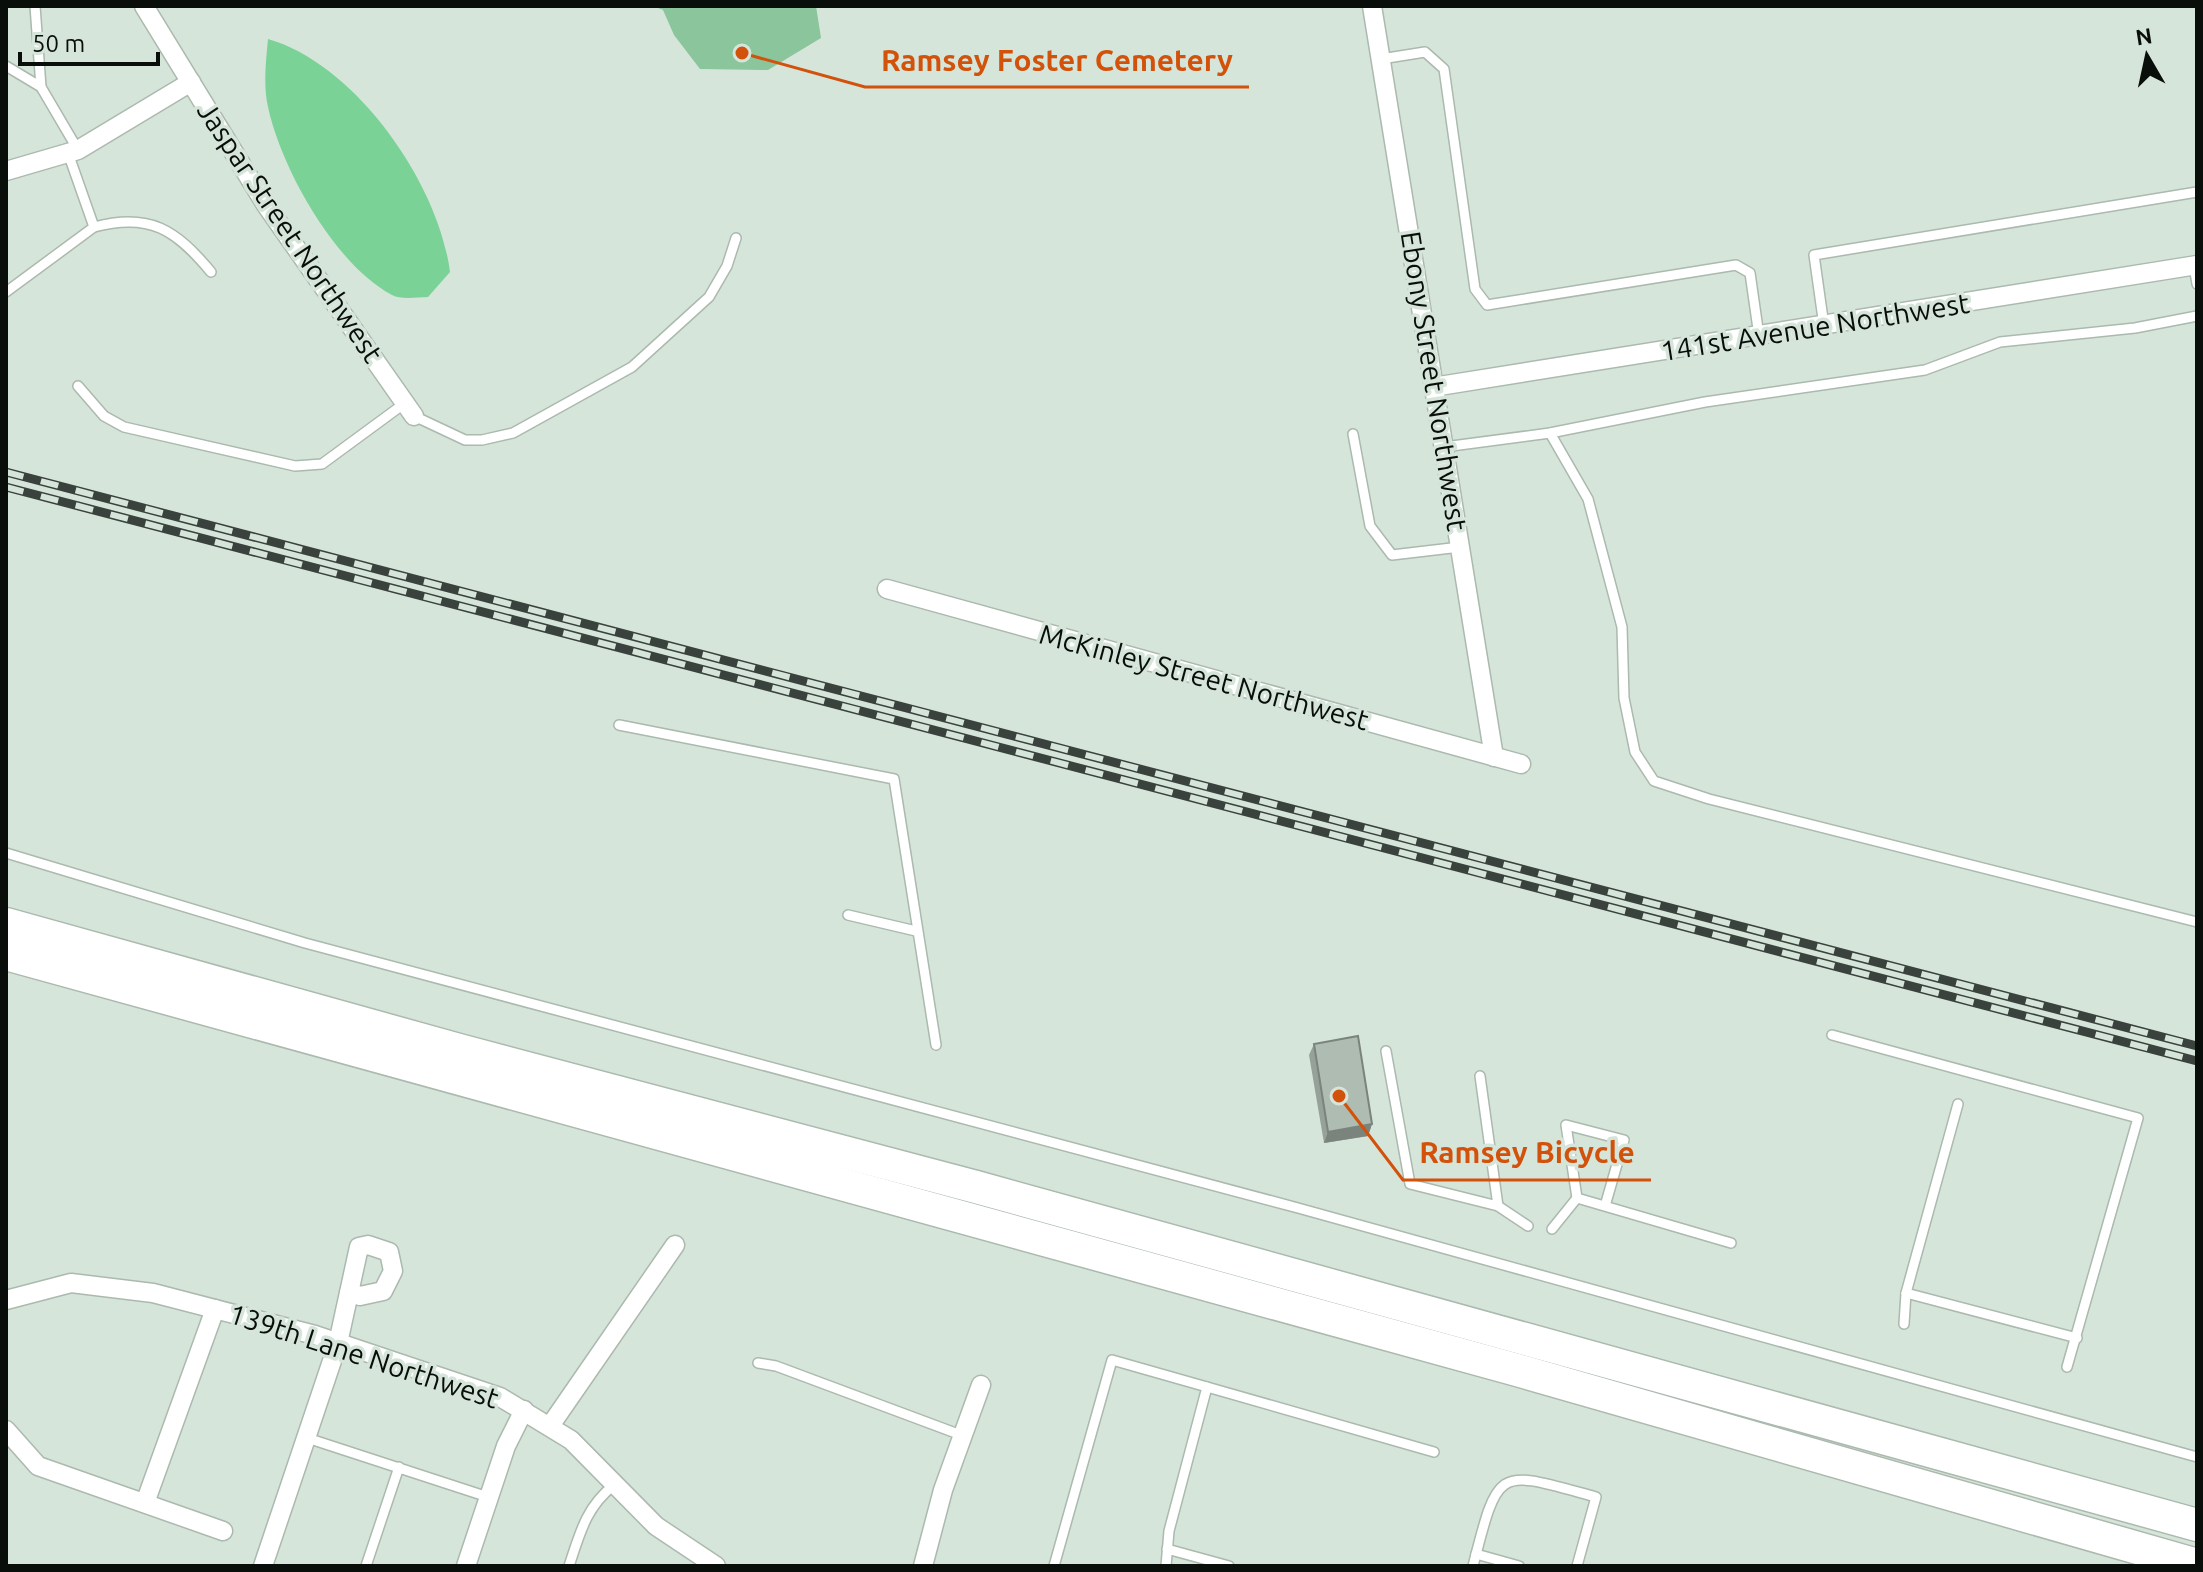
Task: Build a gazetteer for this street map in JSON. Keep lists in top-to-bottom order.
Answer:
{
  "streets": {
    "street": [
      "Jaspar Street Northwest",
      "141st Avenue Northwest",
      "Ebony Street Northwest",
      "McKinley Street Northwest",
      "139th Lane Northwest"
    ]
  },
  "crossings": [
    ["141st Avenue Northwest", "Ebony Street Northwest"],
    ["Ebony Street Northwest", "McKinley Street Northwest"]
  ],
  "places": ["Ramsey Foster Cemetery", "Ramsey Bicycle"],
  "scale_bar": "50 m",
  "north": "top"
}
